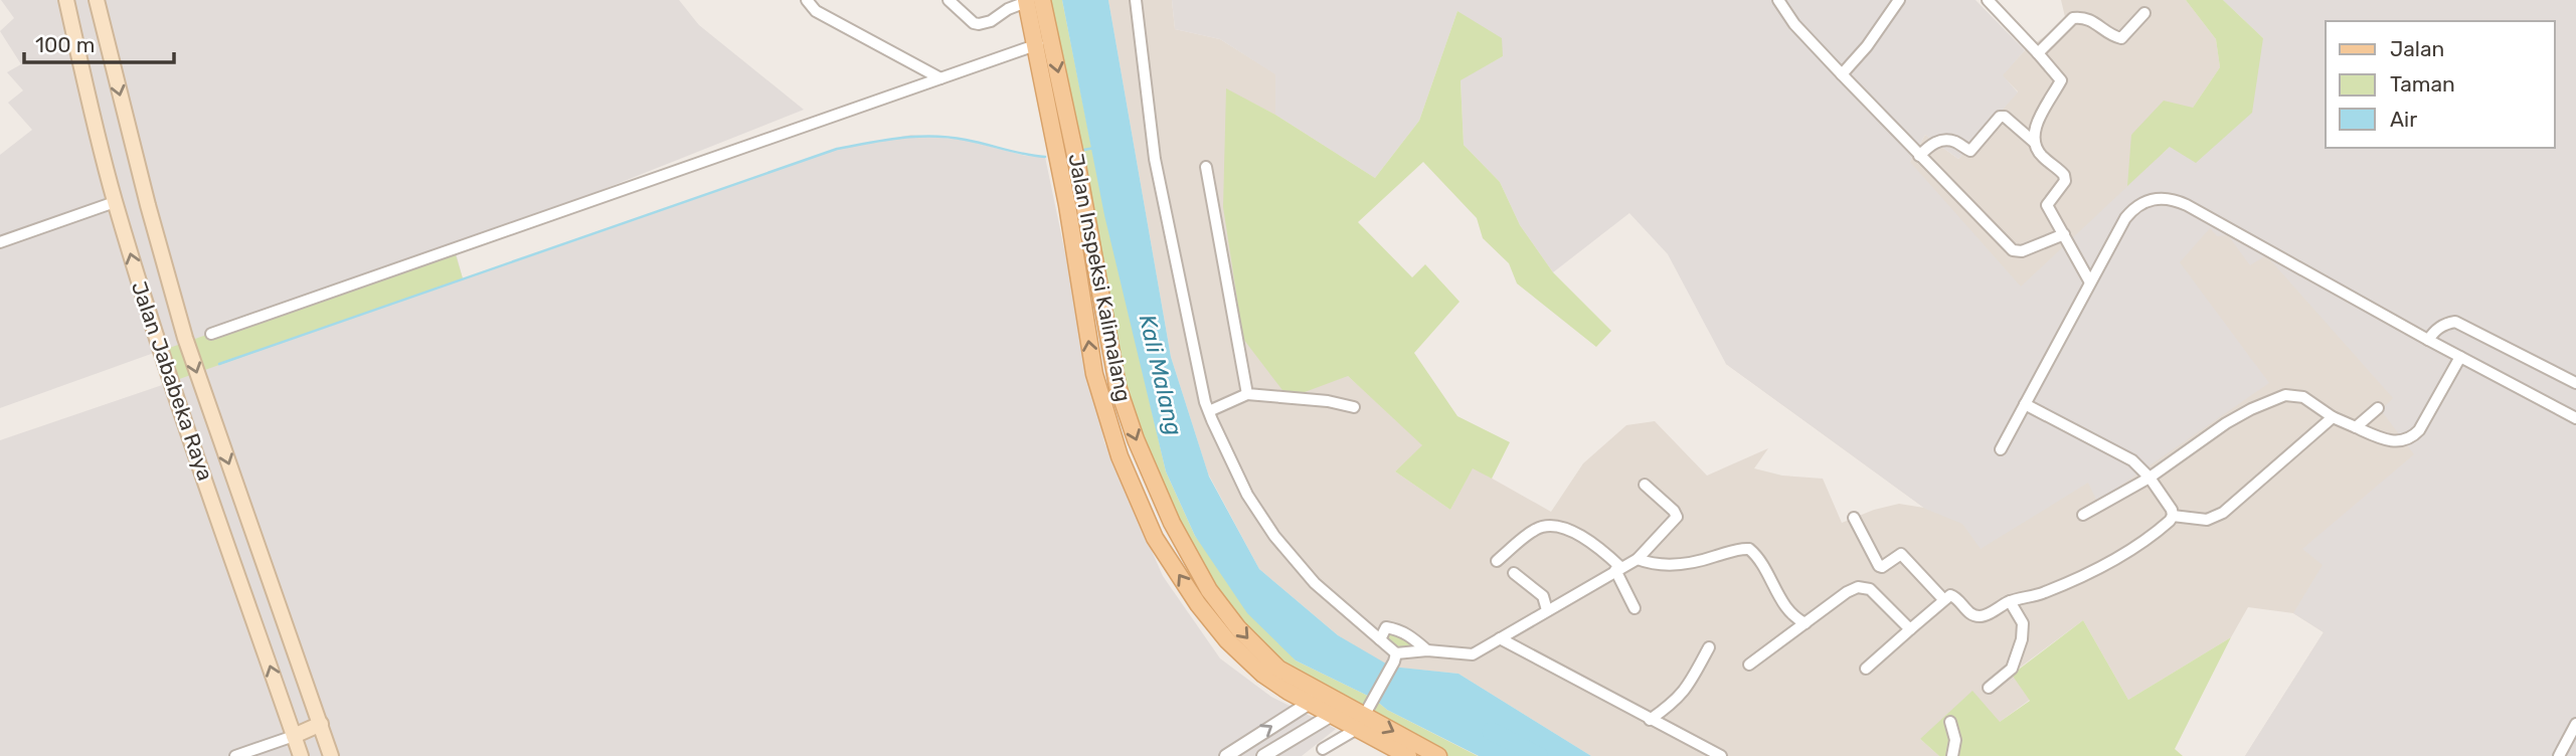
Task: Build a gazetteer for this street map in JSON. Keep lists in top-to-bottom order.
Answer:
{
  "streets": {
    "main road": ["Jalan Inspeksi Kalimalang", "Jalan Jababeka Raya"]
  },
  "water": ["Kali Malang"],
  "legend": ["Jalan", "Taman", "Air"],
  "scale_bar": "100 m"
}
